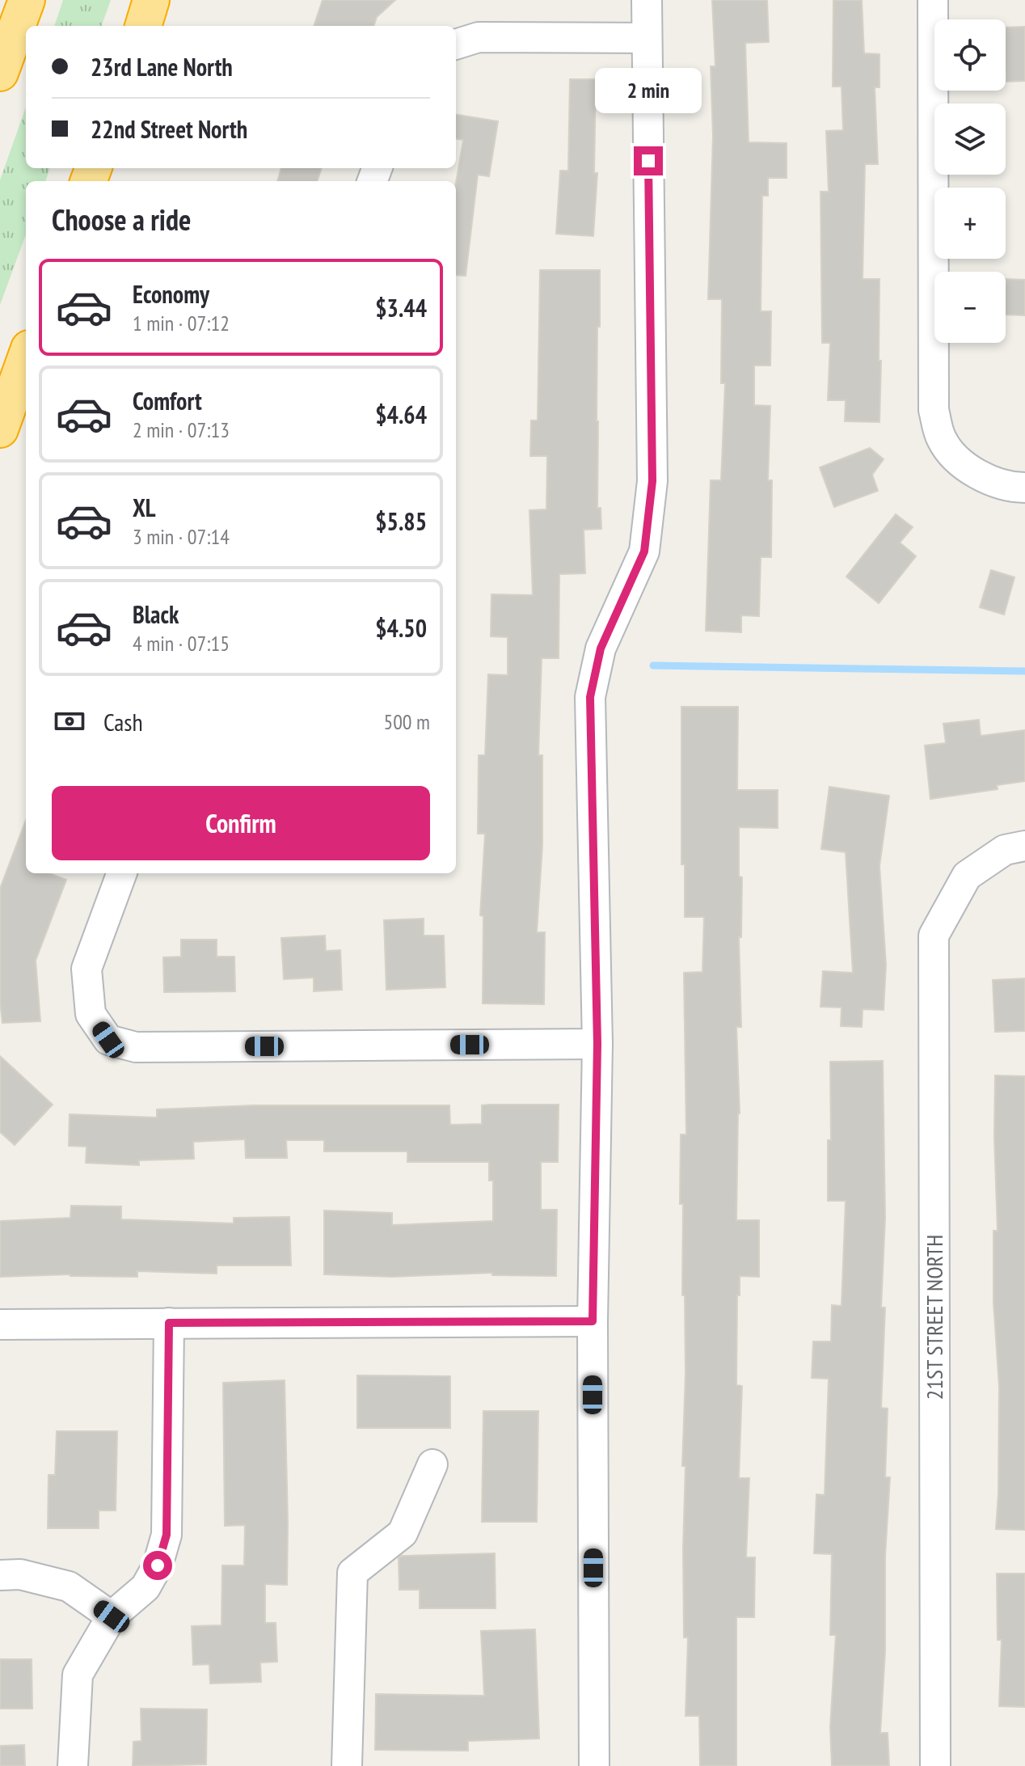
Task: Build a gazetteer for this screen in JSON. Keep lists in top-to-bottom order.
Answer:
{
  "streets": {
    "street": ["21ST STREET NORTH"]
  },
  "page": {
    "map_buttons": ["+", "−"],
    "banner": ["23rd Lane North", "22nd Street North"],
    "bubble": "2 min",
    "heading": "Choose a ride",
    "list": [
      {
        "name": "Economy",
        "note": "1 min · 07:12",
        "value": "$3.44"
      },
      {
        "name": "Comfort",
        "note": "2 min · 07:13",
        "value": "$4.64"
      },
      {
        "name": "XL",
        "note": "3 min · 07:14",
        "value": "$5.85"
      },
      {
        "name": "Black",
        "note": "4 min · 07:15",
        "value": "$4.50"
      }
    ],
    "pay": ["Cash", "500 m"],
    "buttons": "Confirm"
  }
}
